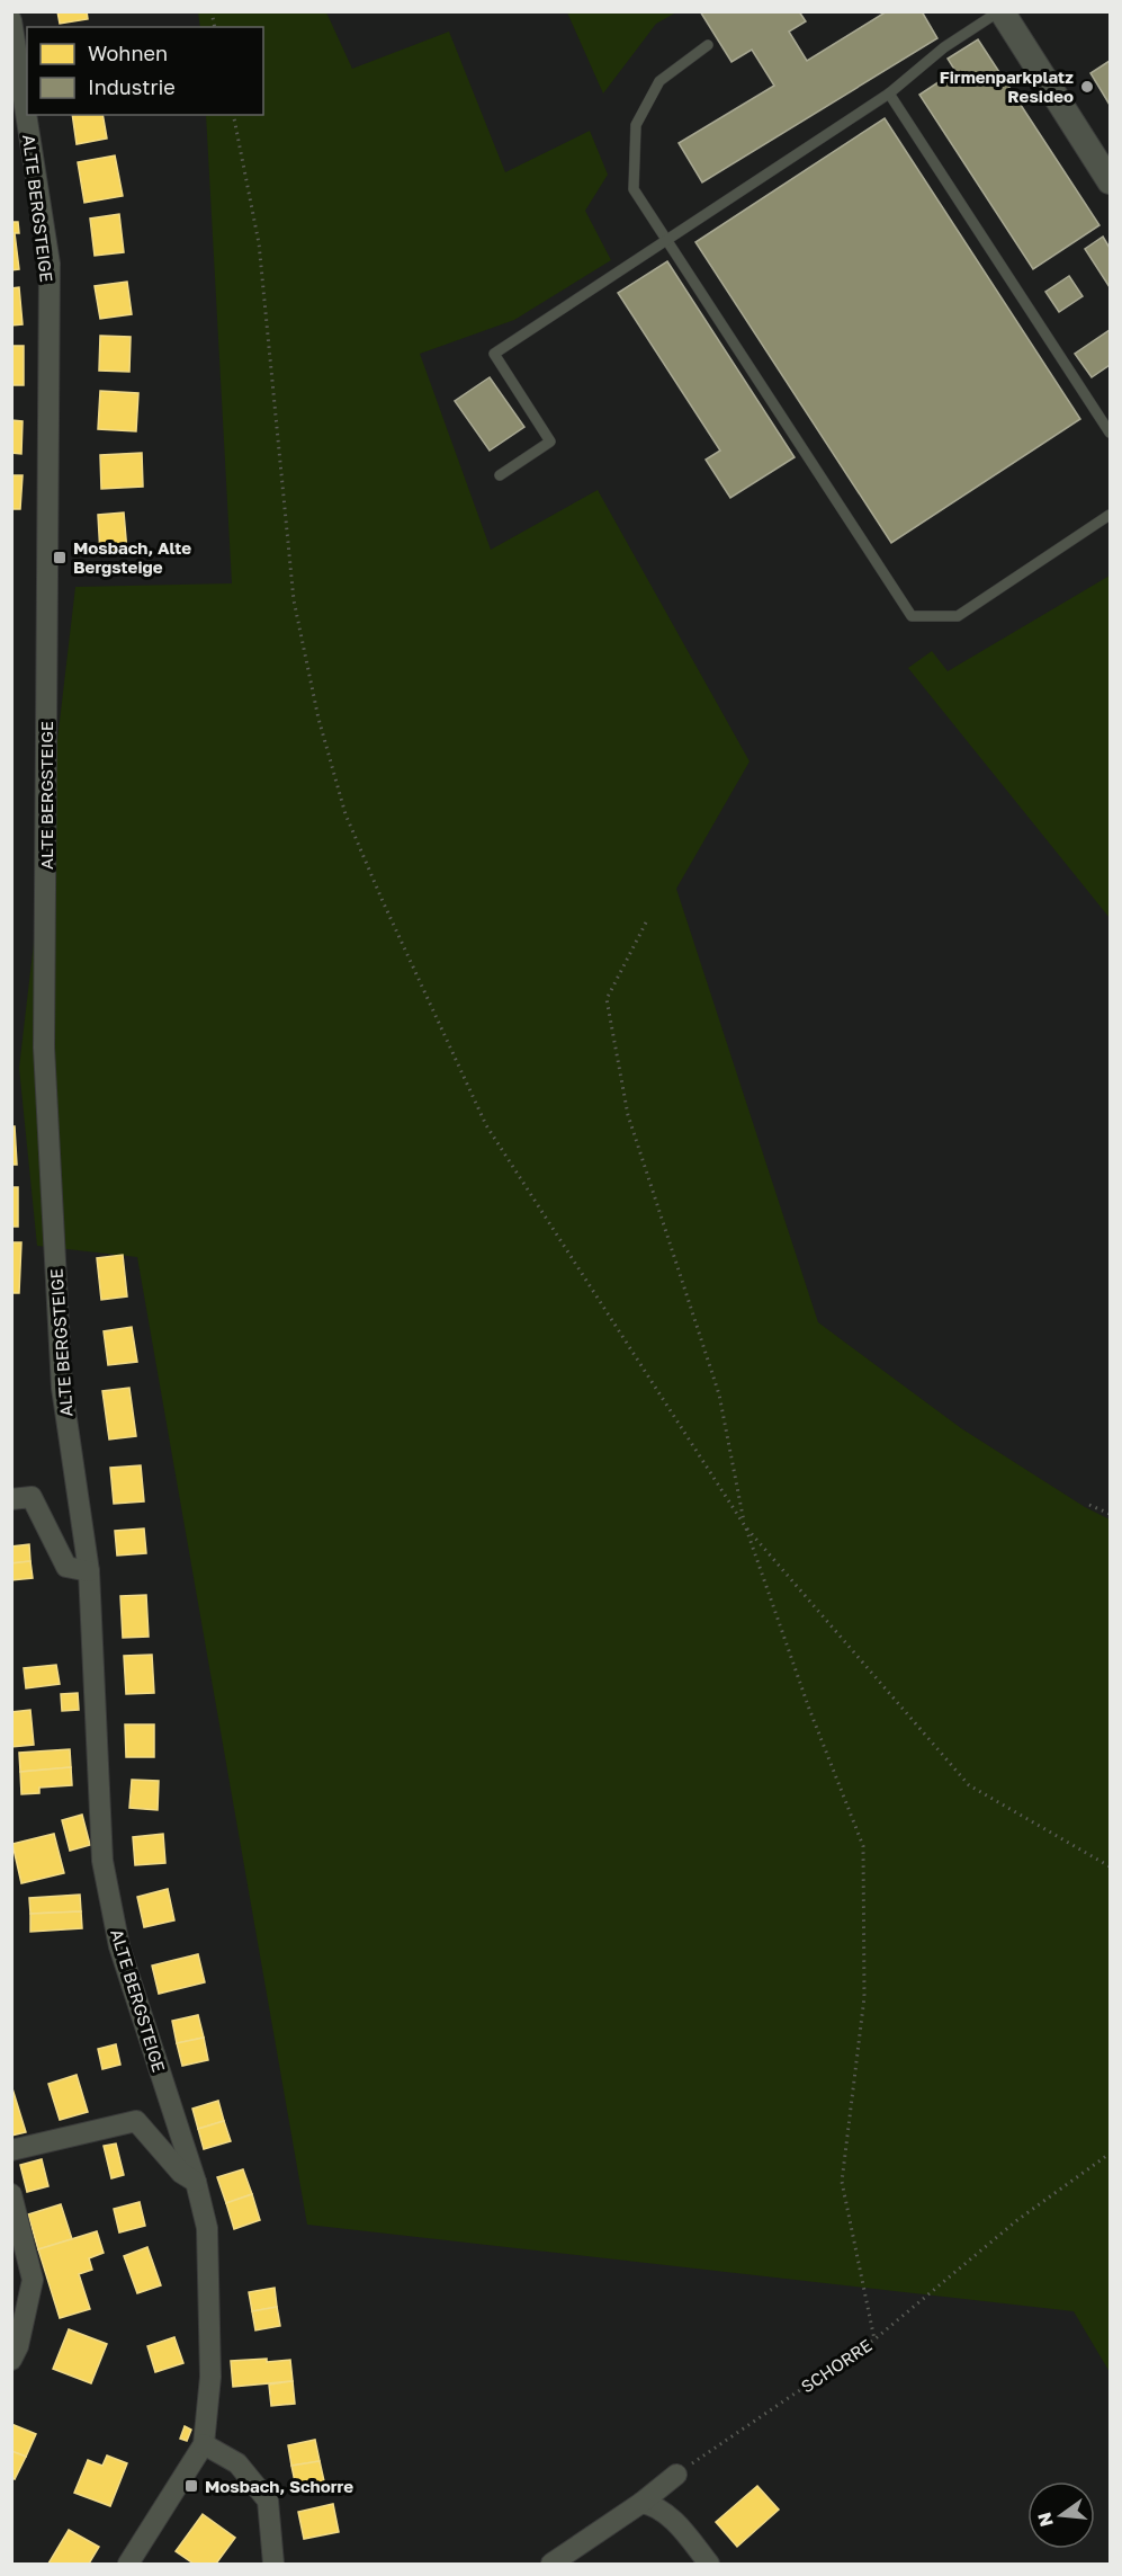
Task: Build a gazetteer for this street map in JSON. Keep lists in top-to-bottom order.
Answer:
{
  "streets": {
    "street": ["ALTE BERGSTEIGE"],
    "path": ["SCHORRE"]
  },
  "places": {
    "other": ["Firmenparkplatz Resideo"],
    "transit": ["Mosbach, Alte Bergsteige", "Mosbach, Schorre"]
  },
  "legend": ["Wohnen", "Industrie"],
  "north": "left"
}
